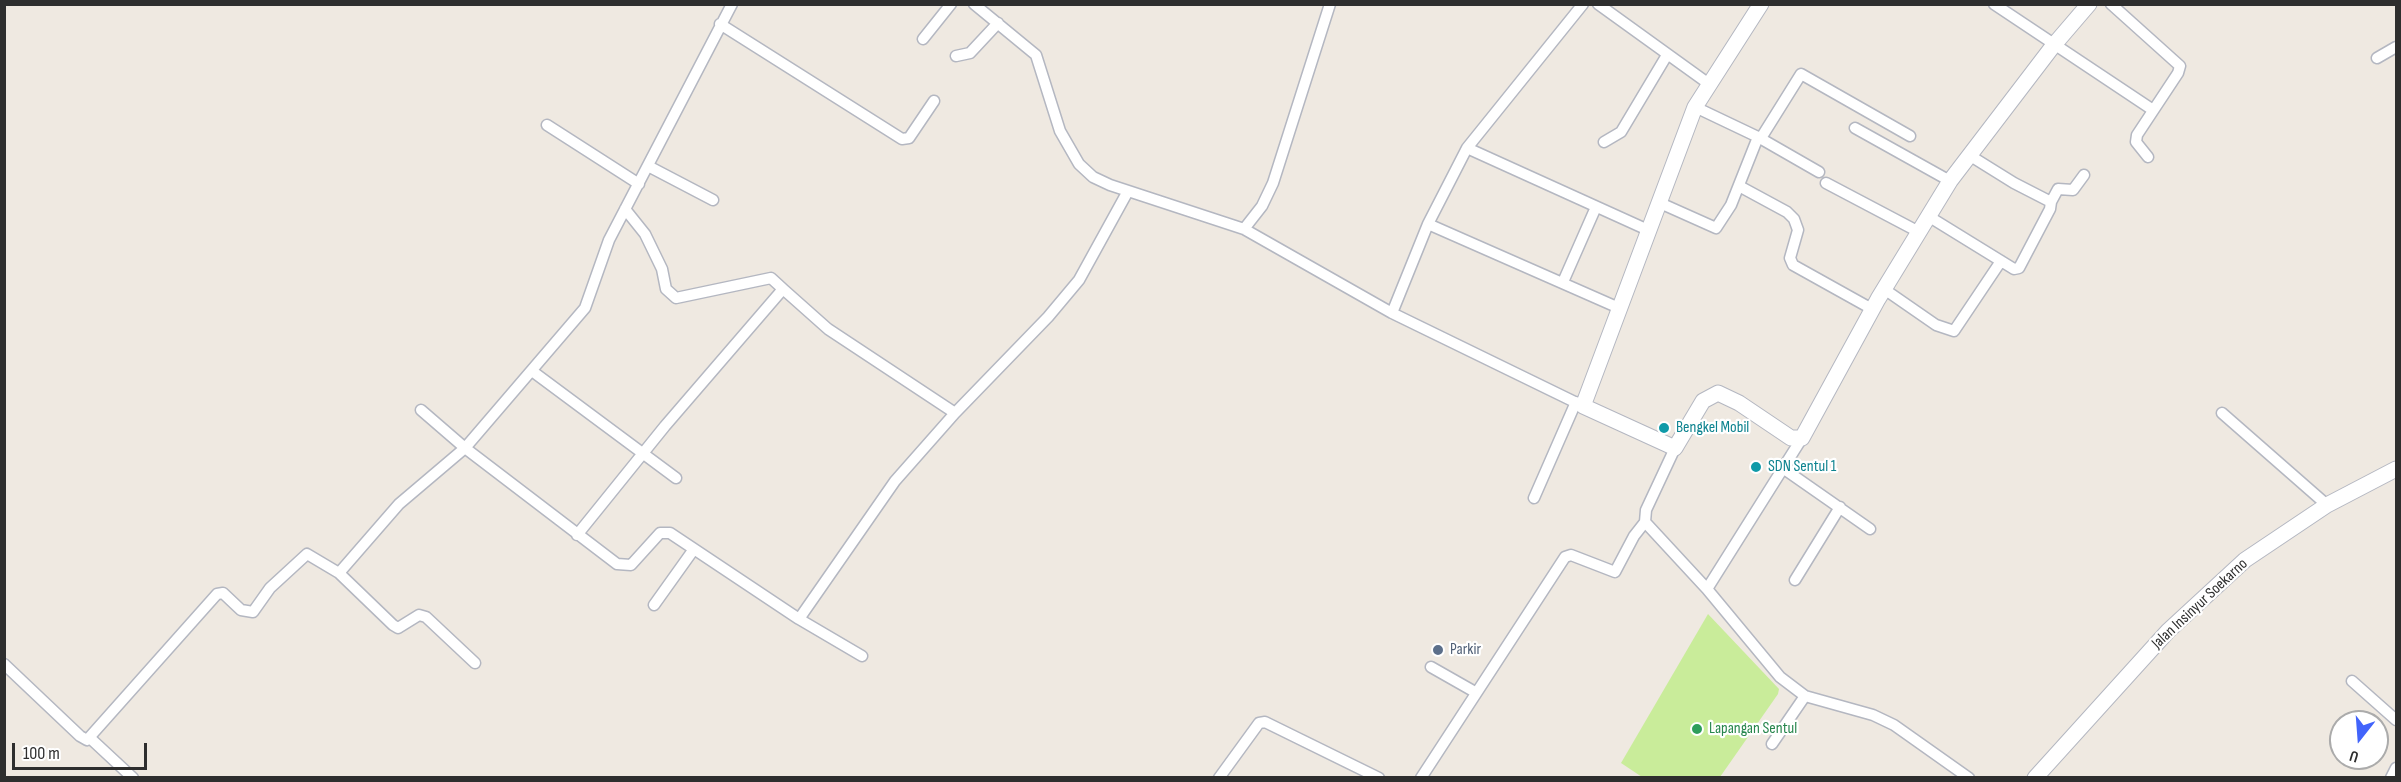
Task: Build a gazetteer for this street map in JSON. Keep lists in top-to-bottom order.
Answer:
{
  "streets": {
    "street": ["Jalan Insinyur Soekarno"]
  },
  "places": [
    "Bengkel Mobil",
    "SDN Sentul 1",
    "Parkir",
    "Lapangan Sentul"
  ],
  "scale_bar": "100 m",
  "north": "bottom"
}
